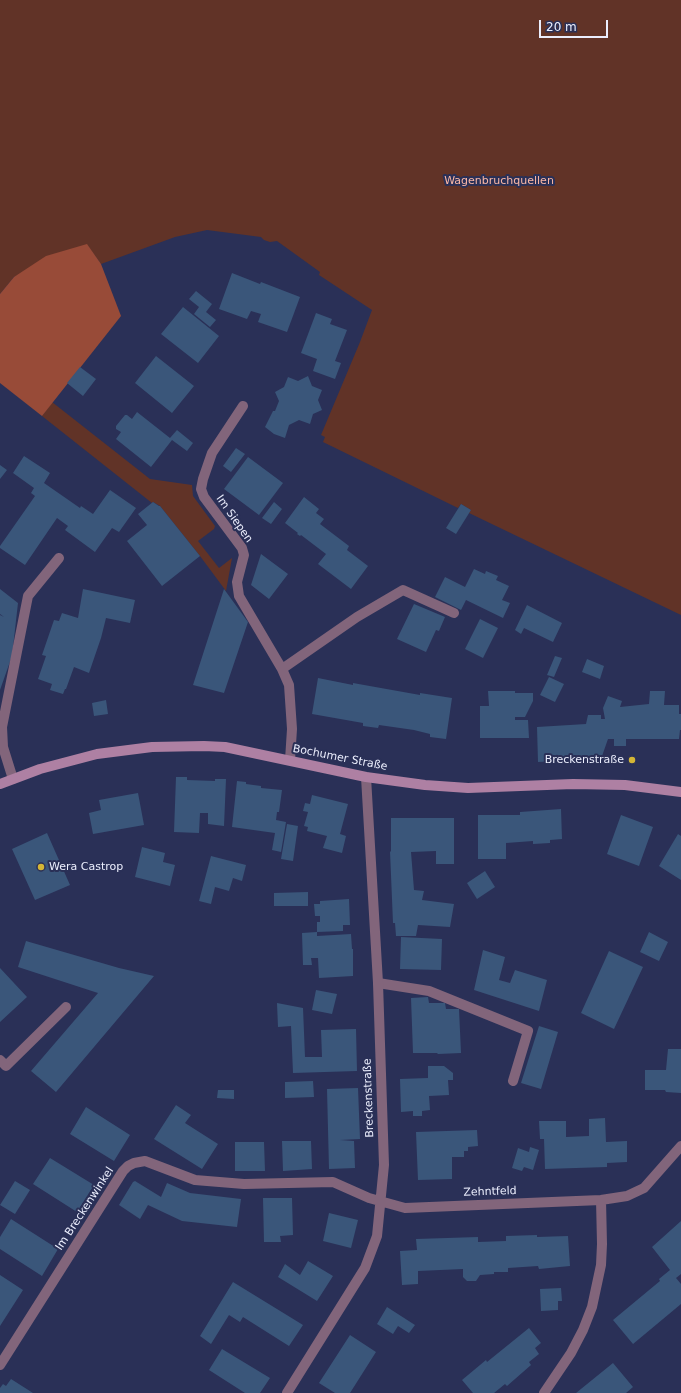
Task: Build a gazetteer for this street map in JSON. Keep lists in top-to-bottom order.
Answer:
{
  "streets": {
    "main road": ["Bochumer Straße"],
    "street": [
      "Im Siepen",
      "Breckenstraße",
      "Zehntfeld",
      "Im Breckenwinkel"
    ]
  },
  "crossings": [
    ["Im Siepen", "Bochumer Straße"],
    ["Bochumer Straße", "Breckenstraße"],
    ["Breckenstraße", "Zehntfeld"],
    ["Breckenstraße", "Im Breckenwinkel"],
    ["Zehntfeld", "Im Breckenwinkel"]
  ],
  "parks": ["Wagenbruchquellen"],
  "places": ["Breckenstraße", "Wera Castrop"],
  "scale_bar": "20 m"
}
